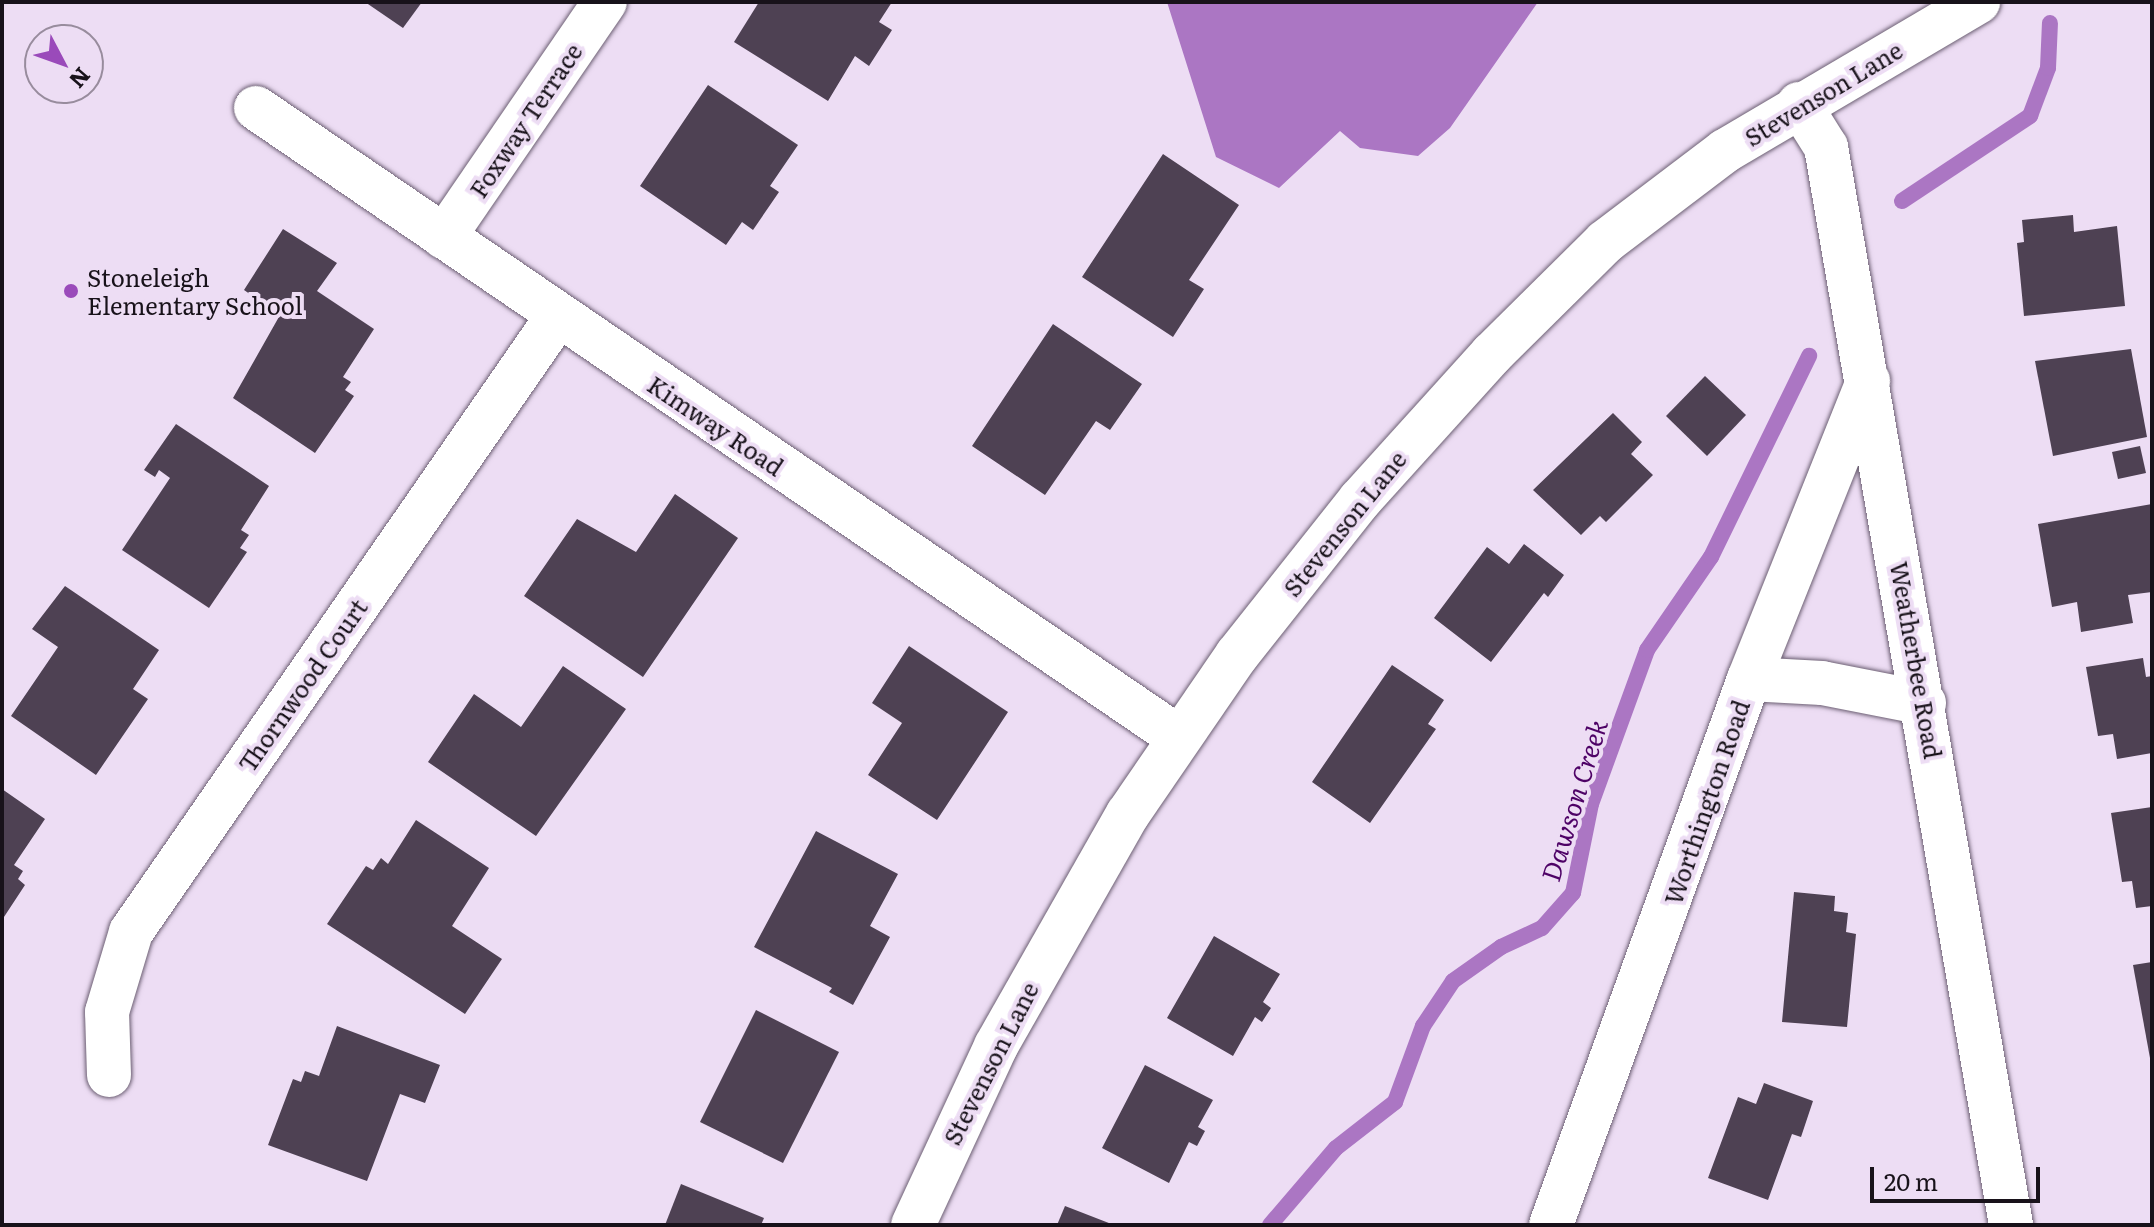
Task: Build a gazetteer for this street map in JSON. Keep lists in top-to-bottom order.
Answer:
{
  "streets": {
    "street": [
      "Stevenson Lane",
      "Foxway Terrace",
      "Kimway Road",
      "Weatherbee Road",
      "Thornwood Court",
      "Worthington Road"
    ]
  },
  "crossings": [
    ["Stevenson Lane", "Kimway Road"],
    ["Stevenson Lane", "Weatherbee Road"],
    ["Foxway Terrace", "Kimway Road"],
    ["Kimway Road", "Thornwood Court"],
    ["Weatherbee Road", "Worthington Road"]
  ],
  "water": ["Dawson Creek"],
  "places": ["Stoneleigh Elementary School"],
  "scale_bar": "20 m",
  "north": "bottom right"
}
